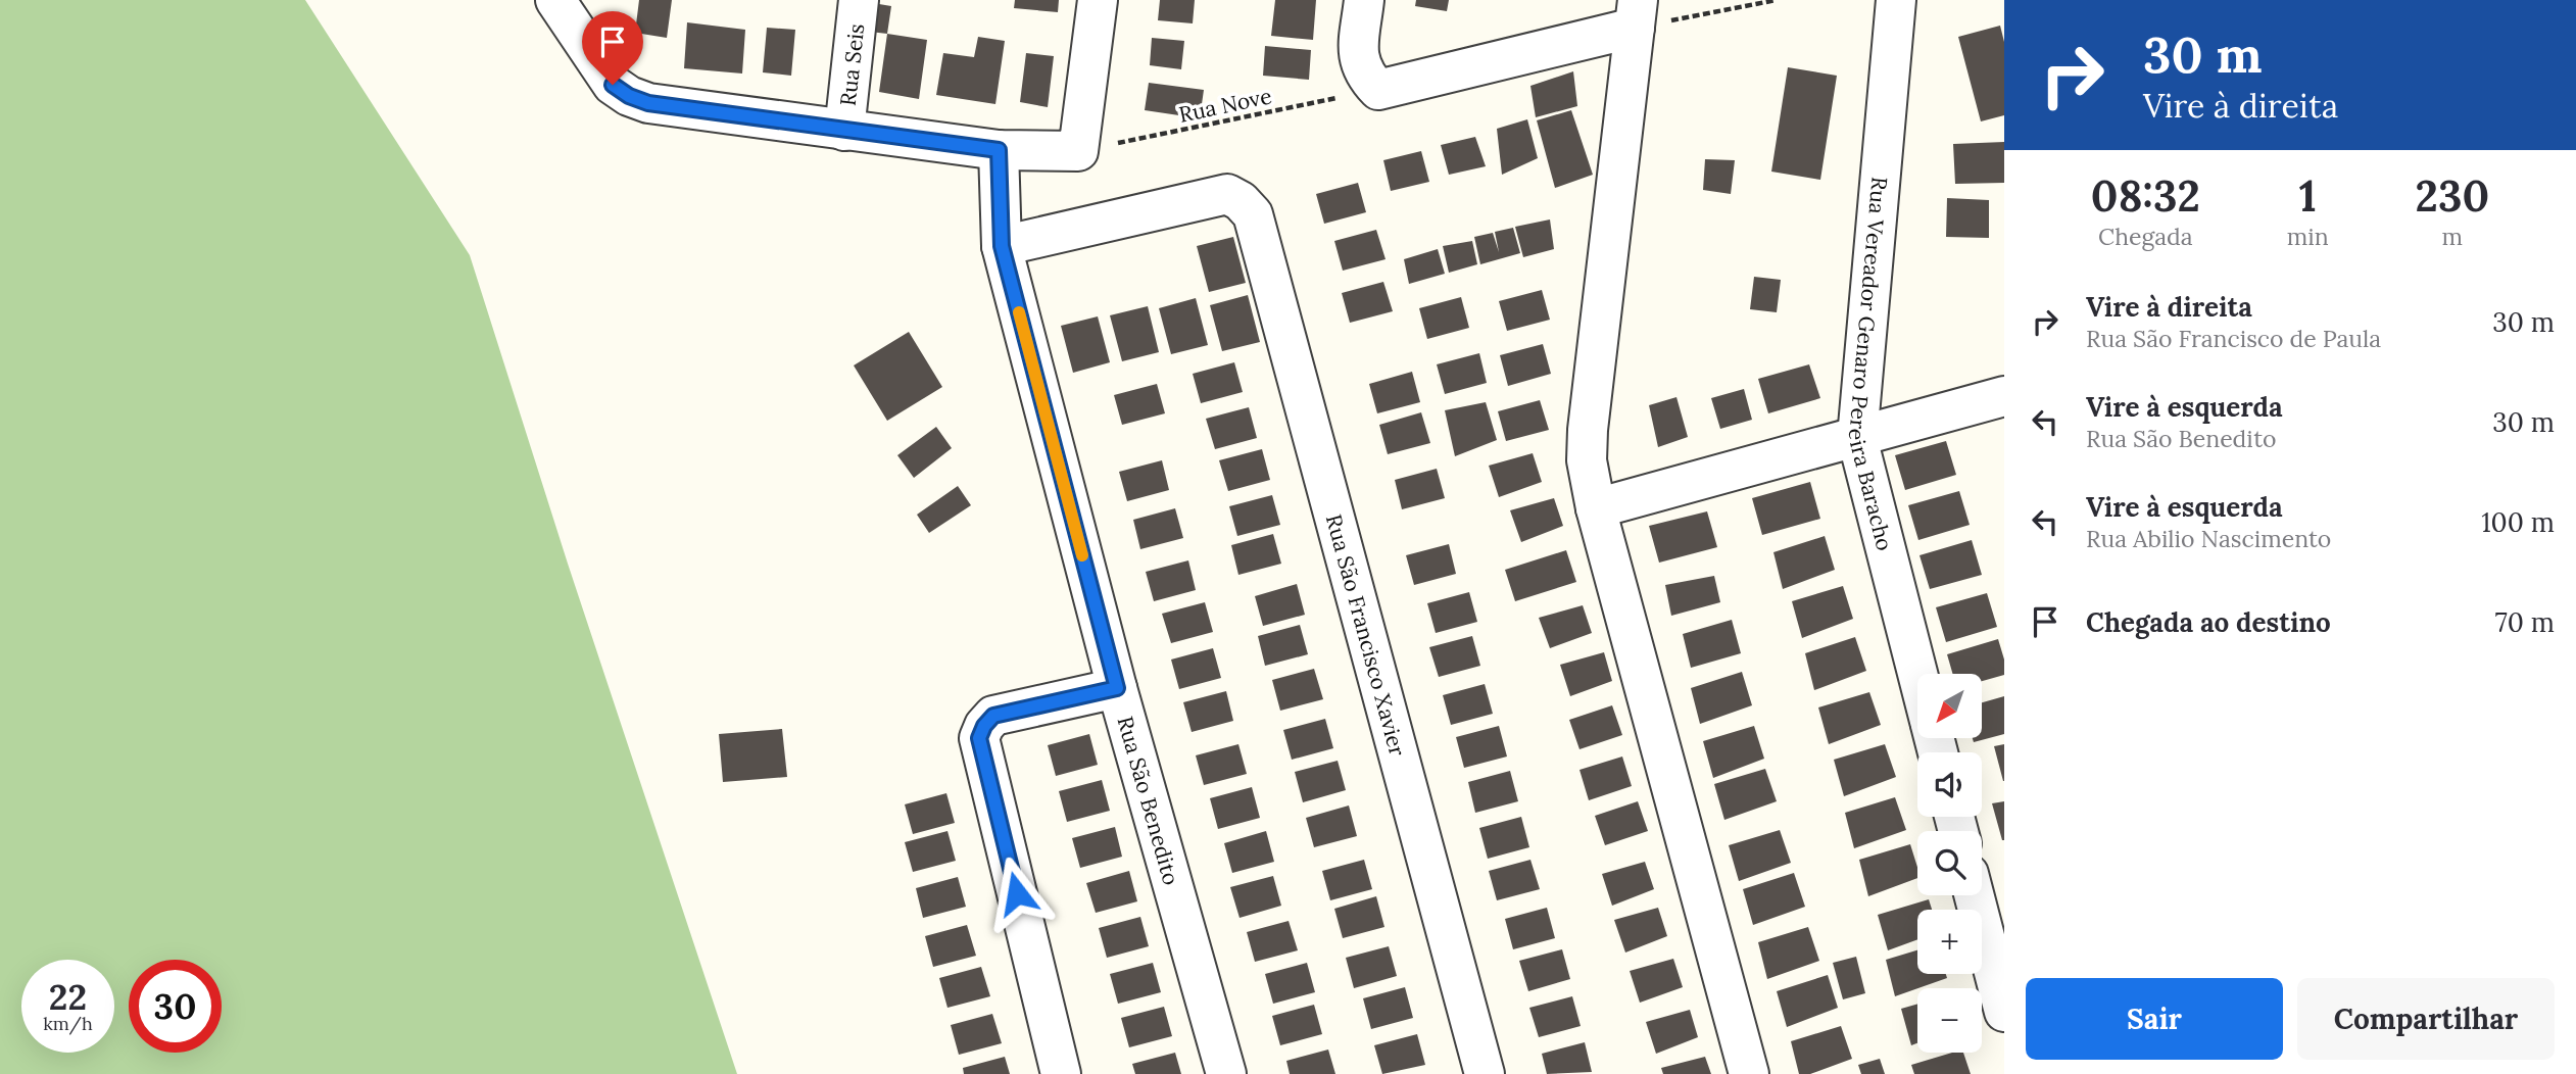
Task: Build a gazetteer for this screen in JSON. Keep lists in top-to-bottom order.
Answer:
{
  "streets": {
    "street": [
      "Rua Seis",
      "Rua Vereador Genaro Pereira Baracho",
      "Rua São Francisco Xavier",
      "Rua São Benedito"
    ],
    "path": ["Rua Nove"]
  },
  "crossings": [
    ["Rua São Francisco Xavier", "Rua São Benedito"]
  ],
  "north": "bottom left",
  "page": {
    "turn": ["30 m", "Vire à direita"],
    "eta": [
      "08:32",
      "Chegada",
      "1",
      "min",
      "230",
      "m"
    ],
    "list": [
      {
        "name": "Vire à direita",
        "note": "Rua São Francisco de Paula",
        "value": "30 m"
      },
      {
        "name": "Vire à esquerda",
        "note": "Rua São Benedito",
        "value": "30 m"
      },
      {
        "name": "Vire à esquerda",
        "note": "Rua Abilio Nascimento",
        "value": "100 m"
      },
      {
        "name": "Chegada ao destino",
        "value": "70 m"
      }
    ],
    "map_buttons": ["+", "−"],
    "speed": "22 km/h",
    "limit": "30",
    "buttons": ["Sair", "Compartilhar"]
  }
}
